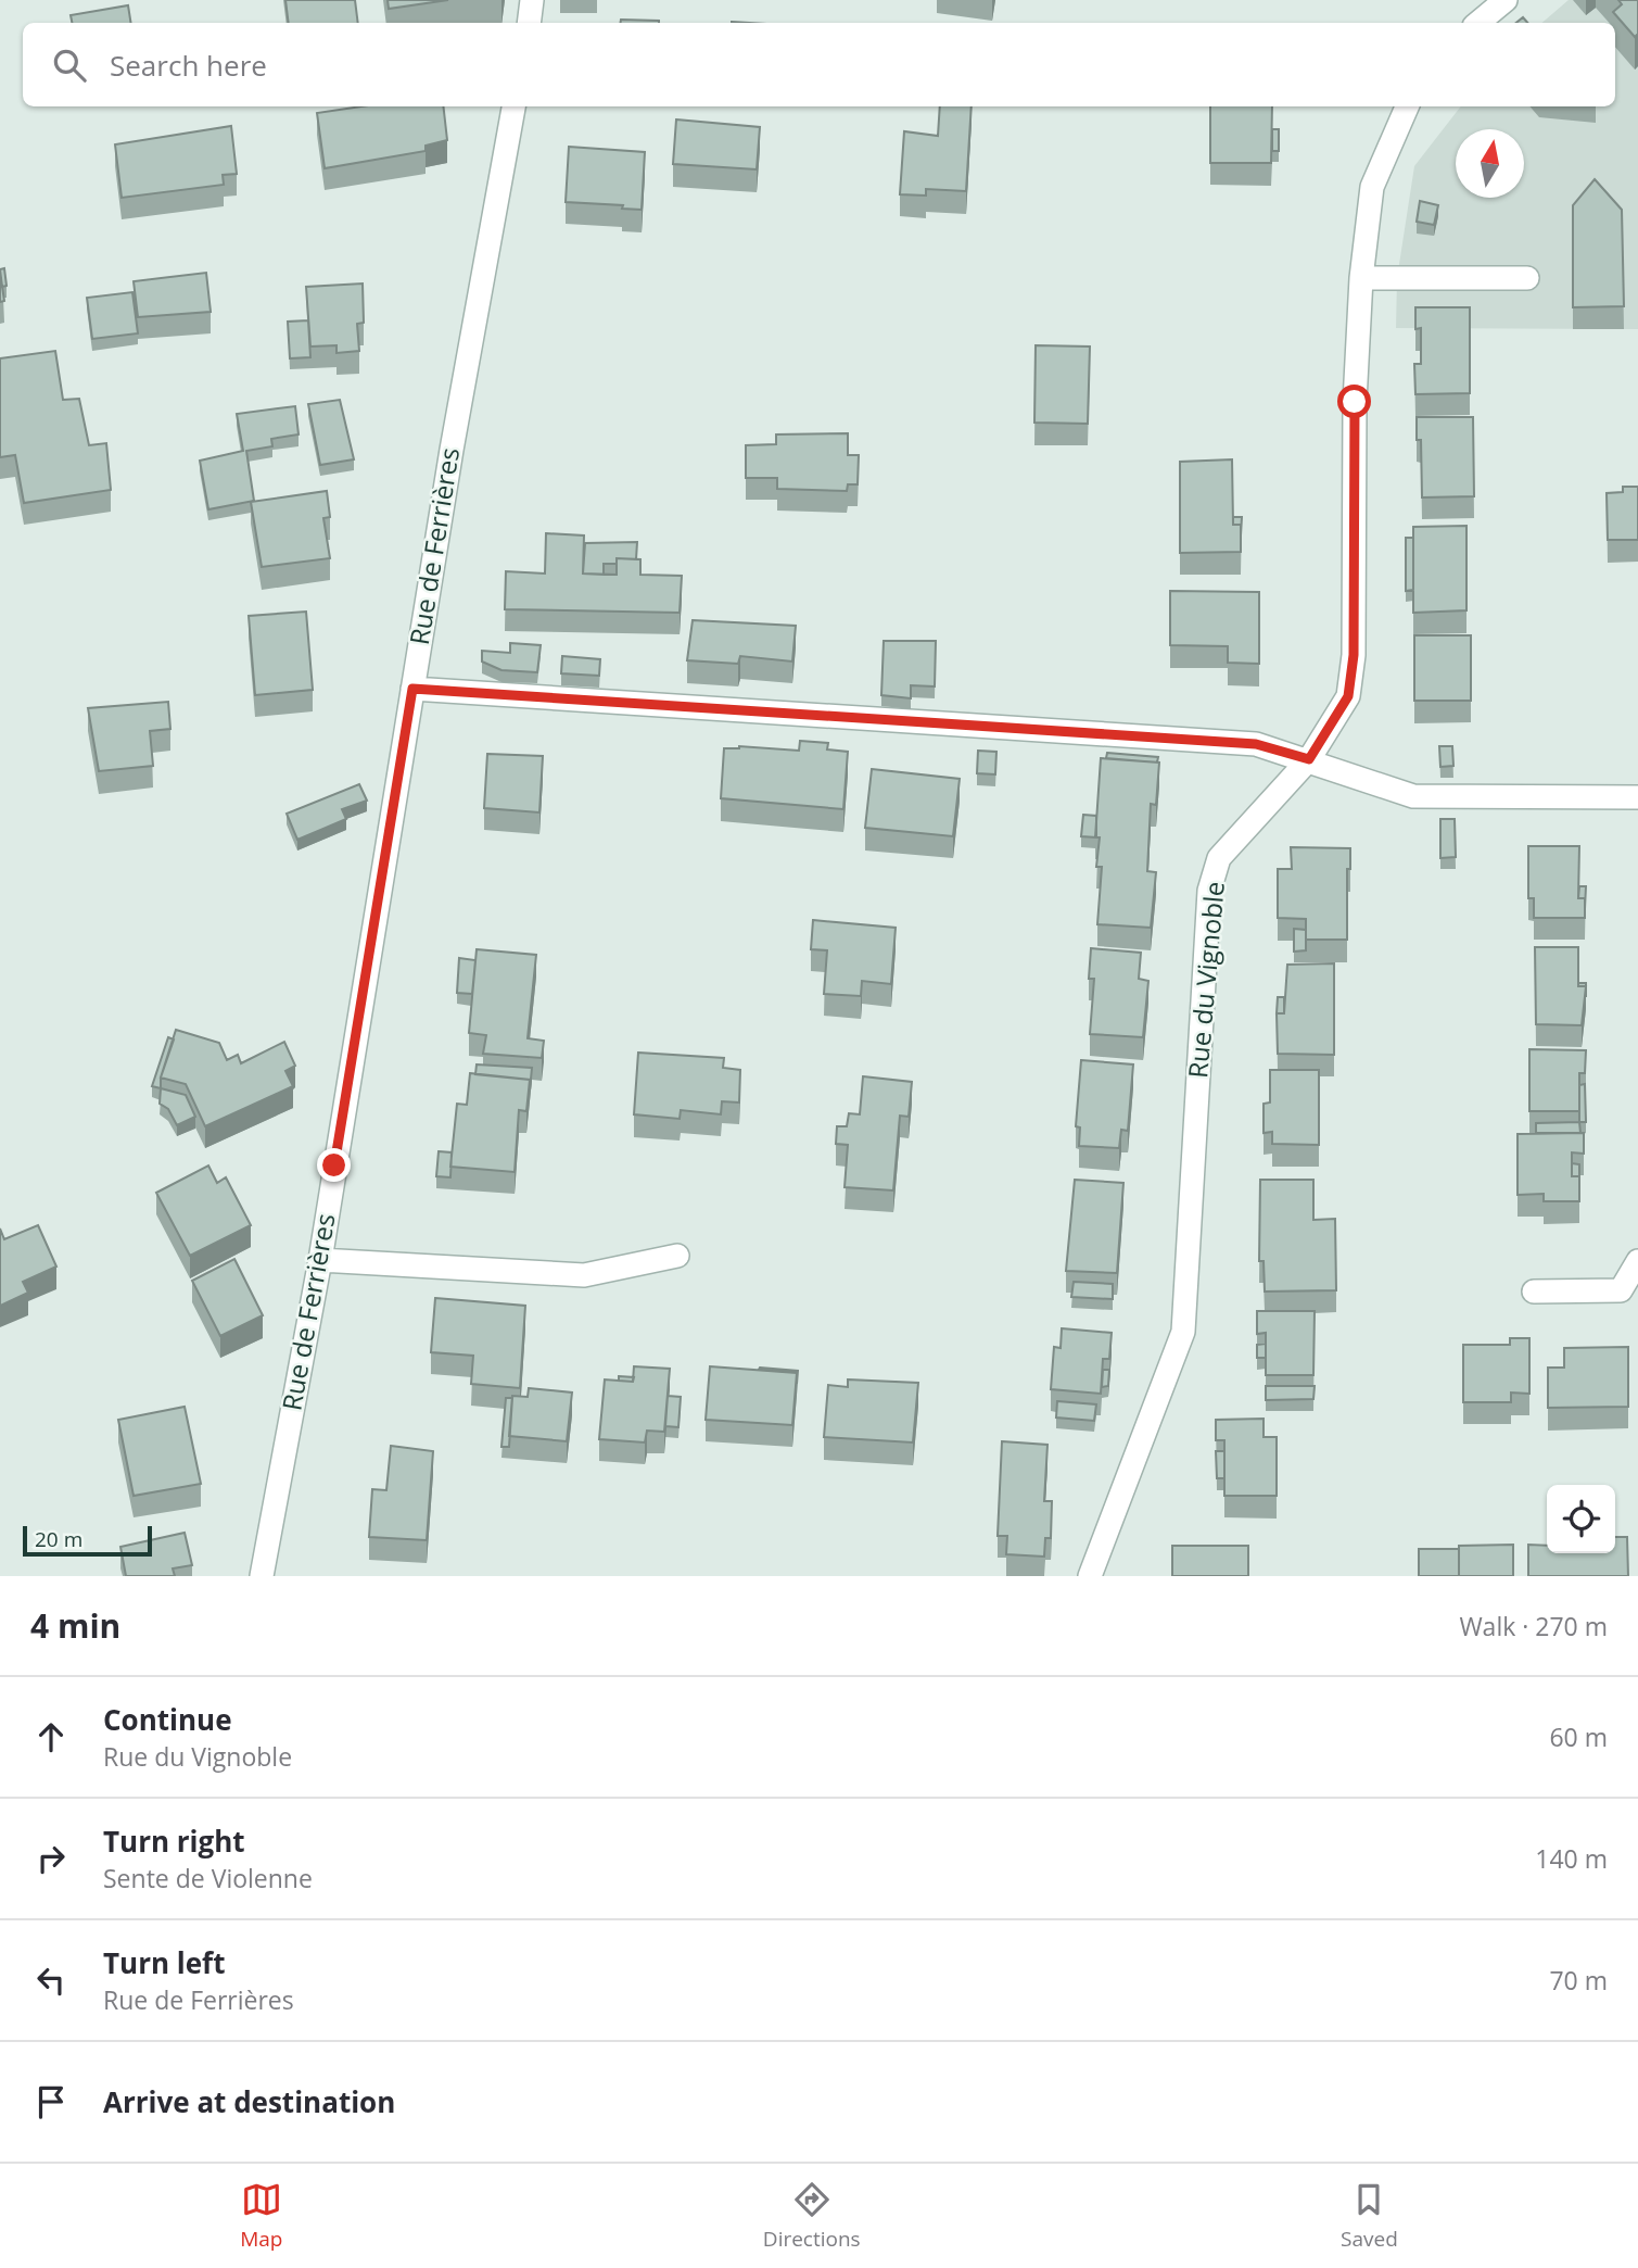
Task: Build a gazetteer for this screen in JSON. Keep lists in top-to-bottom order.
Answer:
{
  "streets": {
    "street": ["Rue de Ferrières", "Rue du Vignoble"]
  },
  "scale_bar": "20 m",
  "north": "top",
  "page": {
    "search": "Search here",
    "scale": "20 m",
    "heading": ["4 min", "Walk · 270 m"],
    "list": [
      ["Continue", "Rue du Vignoble", "60 m"],
      ["Turn right", "Sente de Violenne", "140 m"],
      ["Turn left", "Rue de Ferrières", "70 m"],
      "Arrive at destination"
    ],
    "nav": ["Map", "Directions", "Saved"]
  }
}
